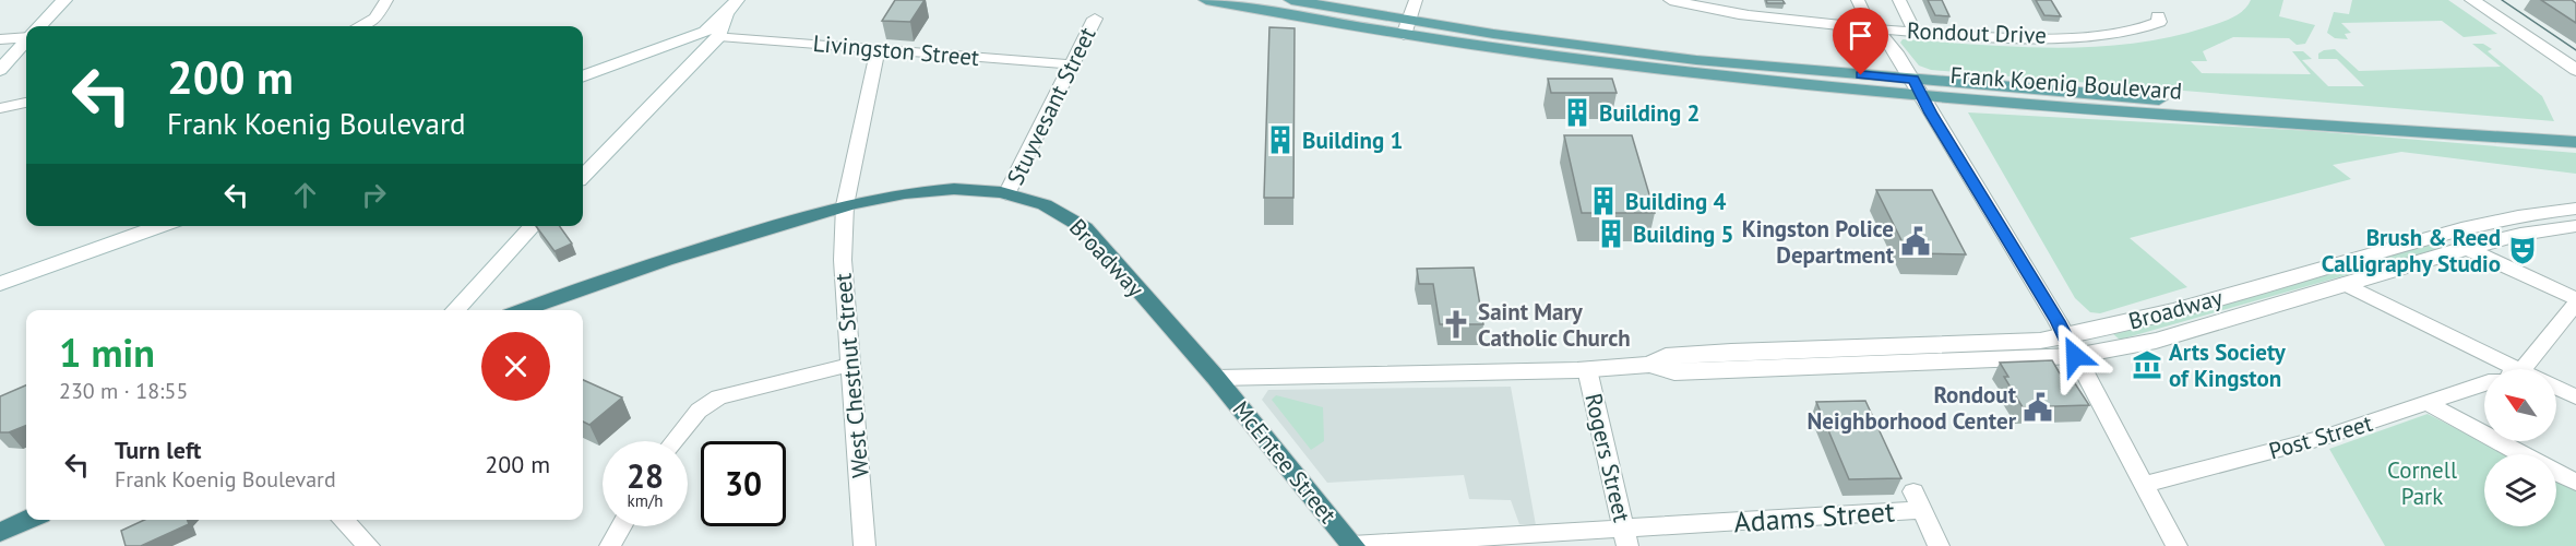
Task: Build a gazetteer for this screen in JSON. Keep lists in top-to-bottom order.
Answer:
{
  "streets": {
    "highway": ["Broadway", "McEntee Street"],
    "main road": ["Frank Koenig Boulevard"],
    "street": [
      "Rondout Drive",
      "Livingston Street",
      "Stuyvesant Street",
      "West Chestnut Street",
      "Post Street",
      "Rogers Street",
      "Adams Street"
    ]
  },
  "crossings": [
    ["Livingston Street", "Stuyvesant Street"],
    ["Livingston Street", "West Chestnut Street"],
    ["Stuyvesant Street", "Broadway"],
    ["Broadway", "West Chestnut Street"],
    ["Broadway", "Rogers Street"],
    ["Broadway", "McEntee Street"],
    ["Rogers Street", "Adams Street"],
    ["McEntee Street", "Adams Street"]
  ],
  "parks": ["Cornell Park"],
  "places": {
    "building": [
      "Building 2",
      "Building 1",
      "Building 4",
      "Building 5"
    ],
    "public building": ["Kingston Police Department", "Rondout Neighborhood Center"],
    "theatre": ["Brush & Reed Calligraphy Studio"],
    "church": ["Saint Mary Catholic Church"],
    "museum": ["Arts Society of Kingston"]
  },
  "north": "top left",
  "page": {
    "turn": ["200 m", "Frank Koenig Boulevard"],
    "heading": ["1 min", "230 m · 18:55"],
    "list": [
      {
        "name": "Turn left",
        "note": "Frank Koenig Boulevard",
        "value": "200 m"
      }
    ],
    "speed": "28 km/h",
    "limit": "30"
  }
}
